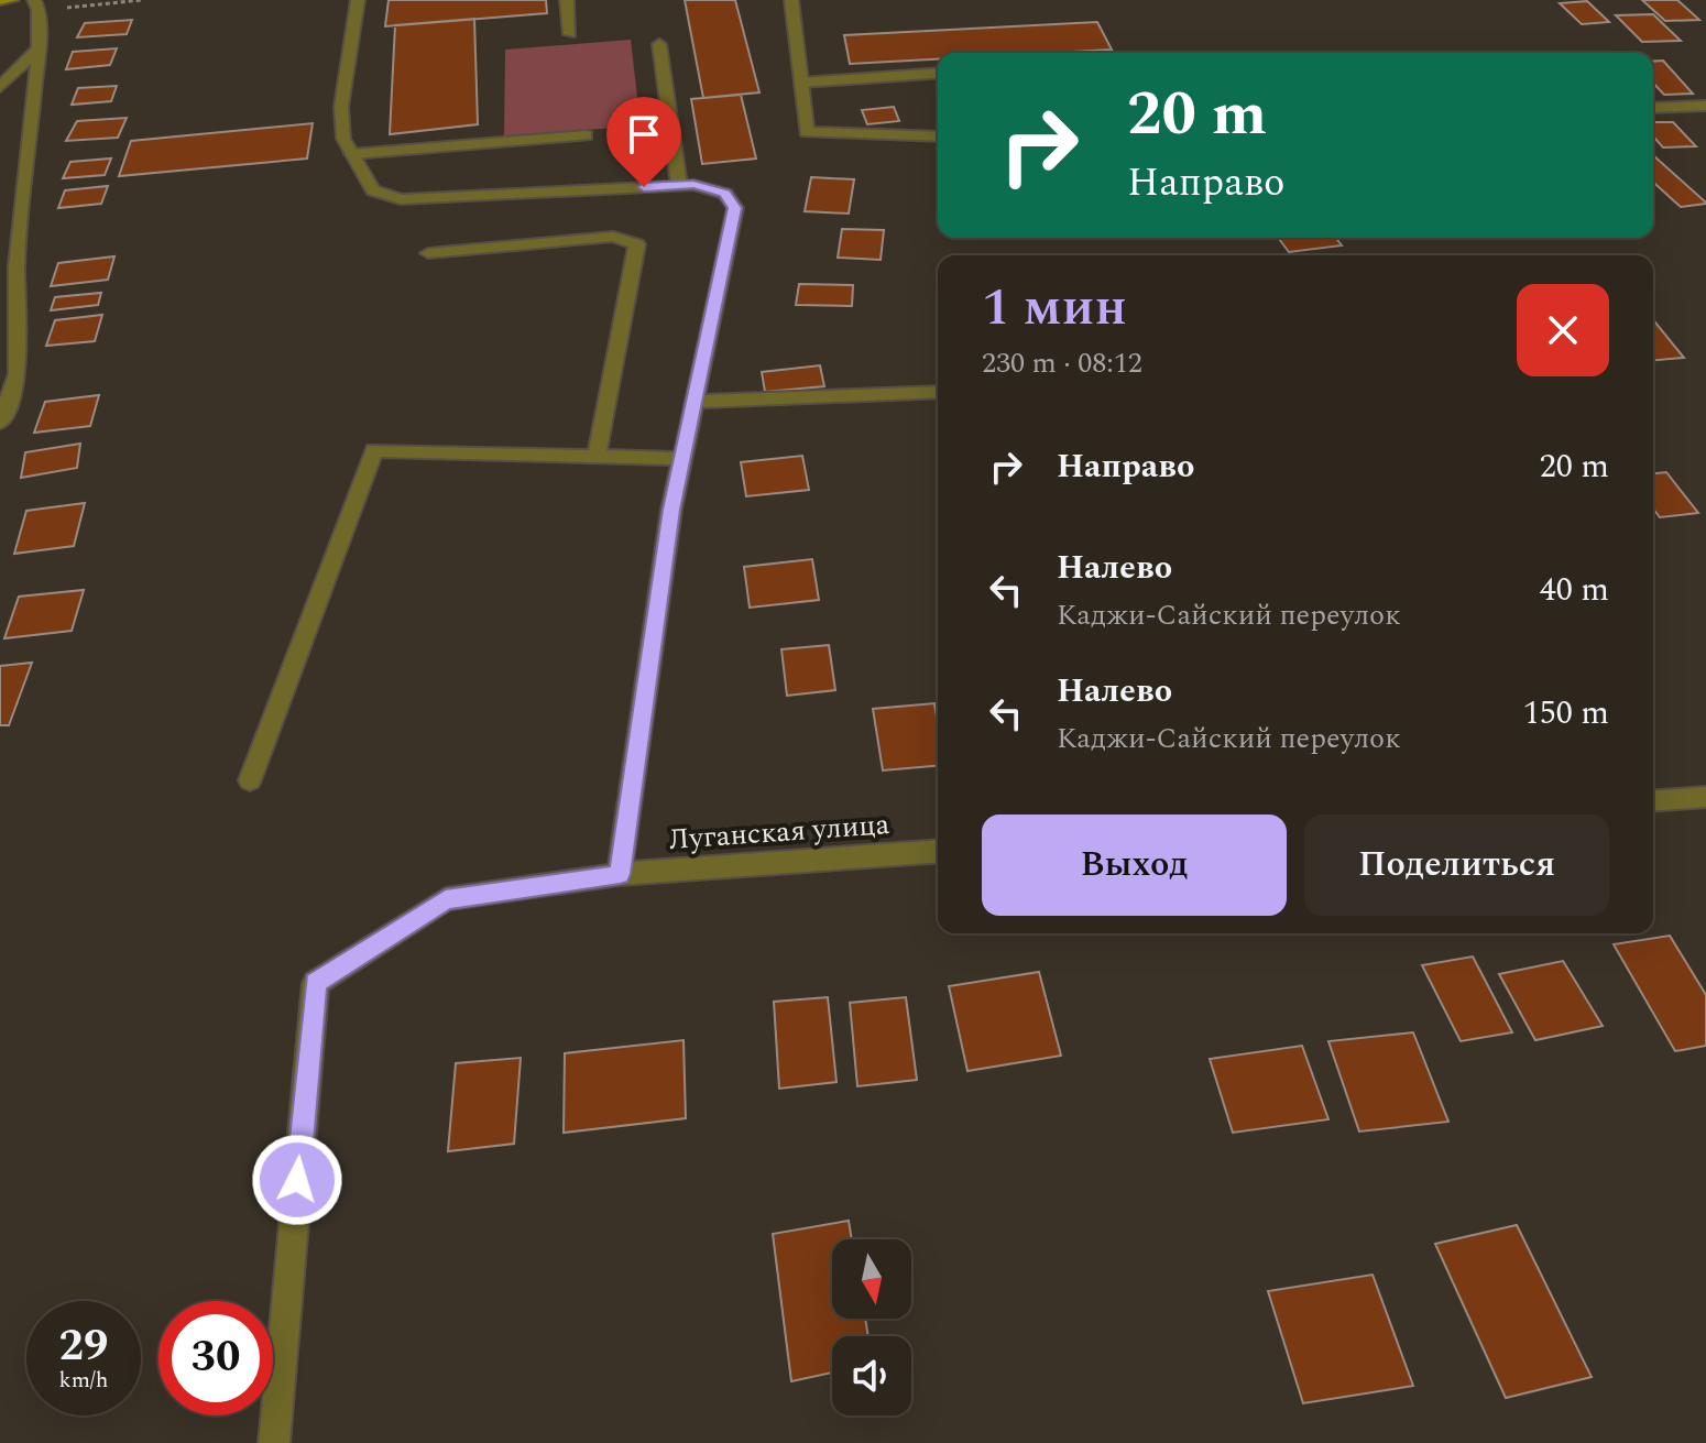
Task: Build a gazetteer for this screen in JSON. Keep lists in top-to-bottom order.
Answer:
{
  "streets": {
    "street": ["Луганская улица"]
  },
  "north": "bottom",
  "page": {
    "turn": ["20 m", "Направо"],
    "heading": ["1 мин", "230 m · 08:12"],
    "list": [
      {
        "name": "Направо",
        "value": "20 m"
      },
      {
        "name": "Налево",
        "note": "Каджи-Сайский переулок",
        "value": "40 m"
      },
      {
        "name": "Налево",
        "note": "Каджи-Сайский переулок",
        "value": "150 m"
      }
    ],
    "buttons": ["Выход", "Поделиться"],
    "speed": "29 km/h",
    "limit": "30"
  }
}
